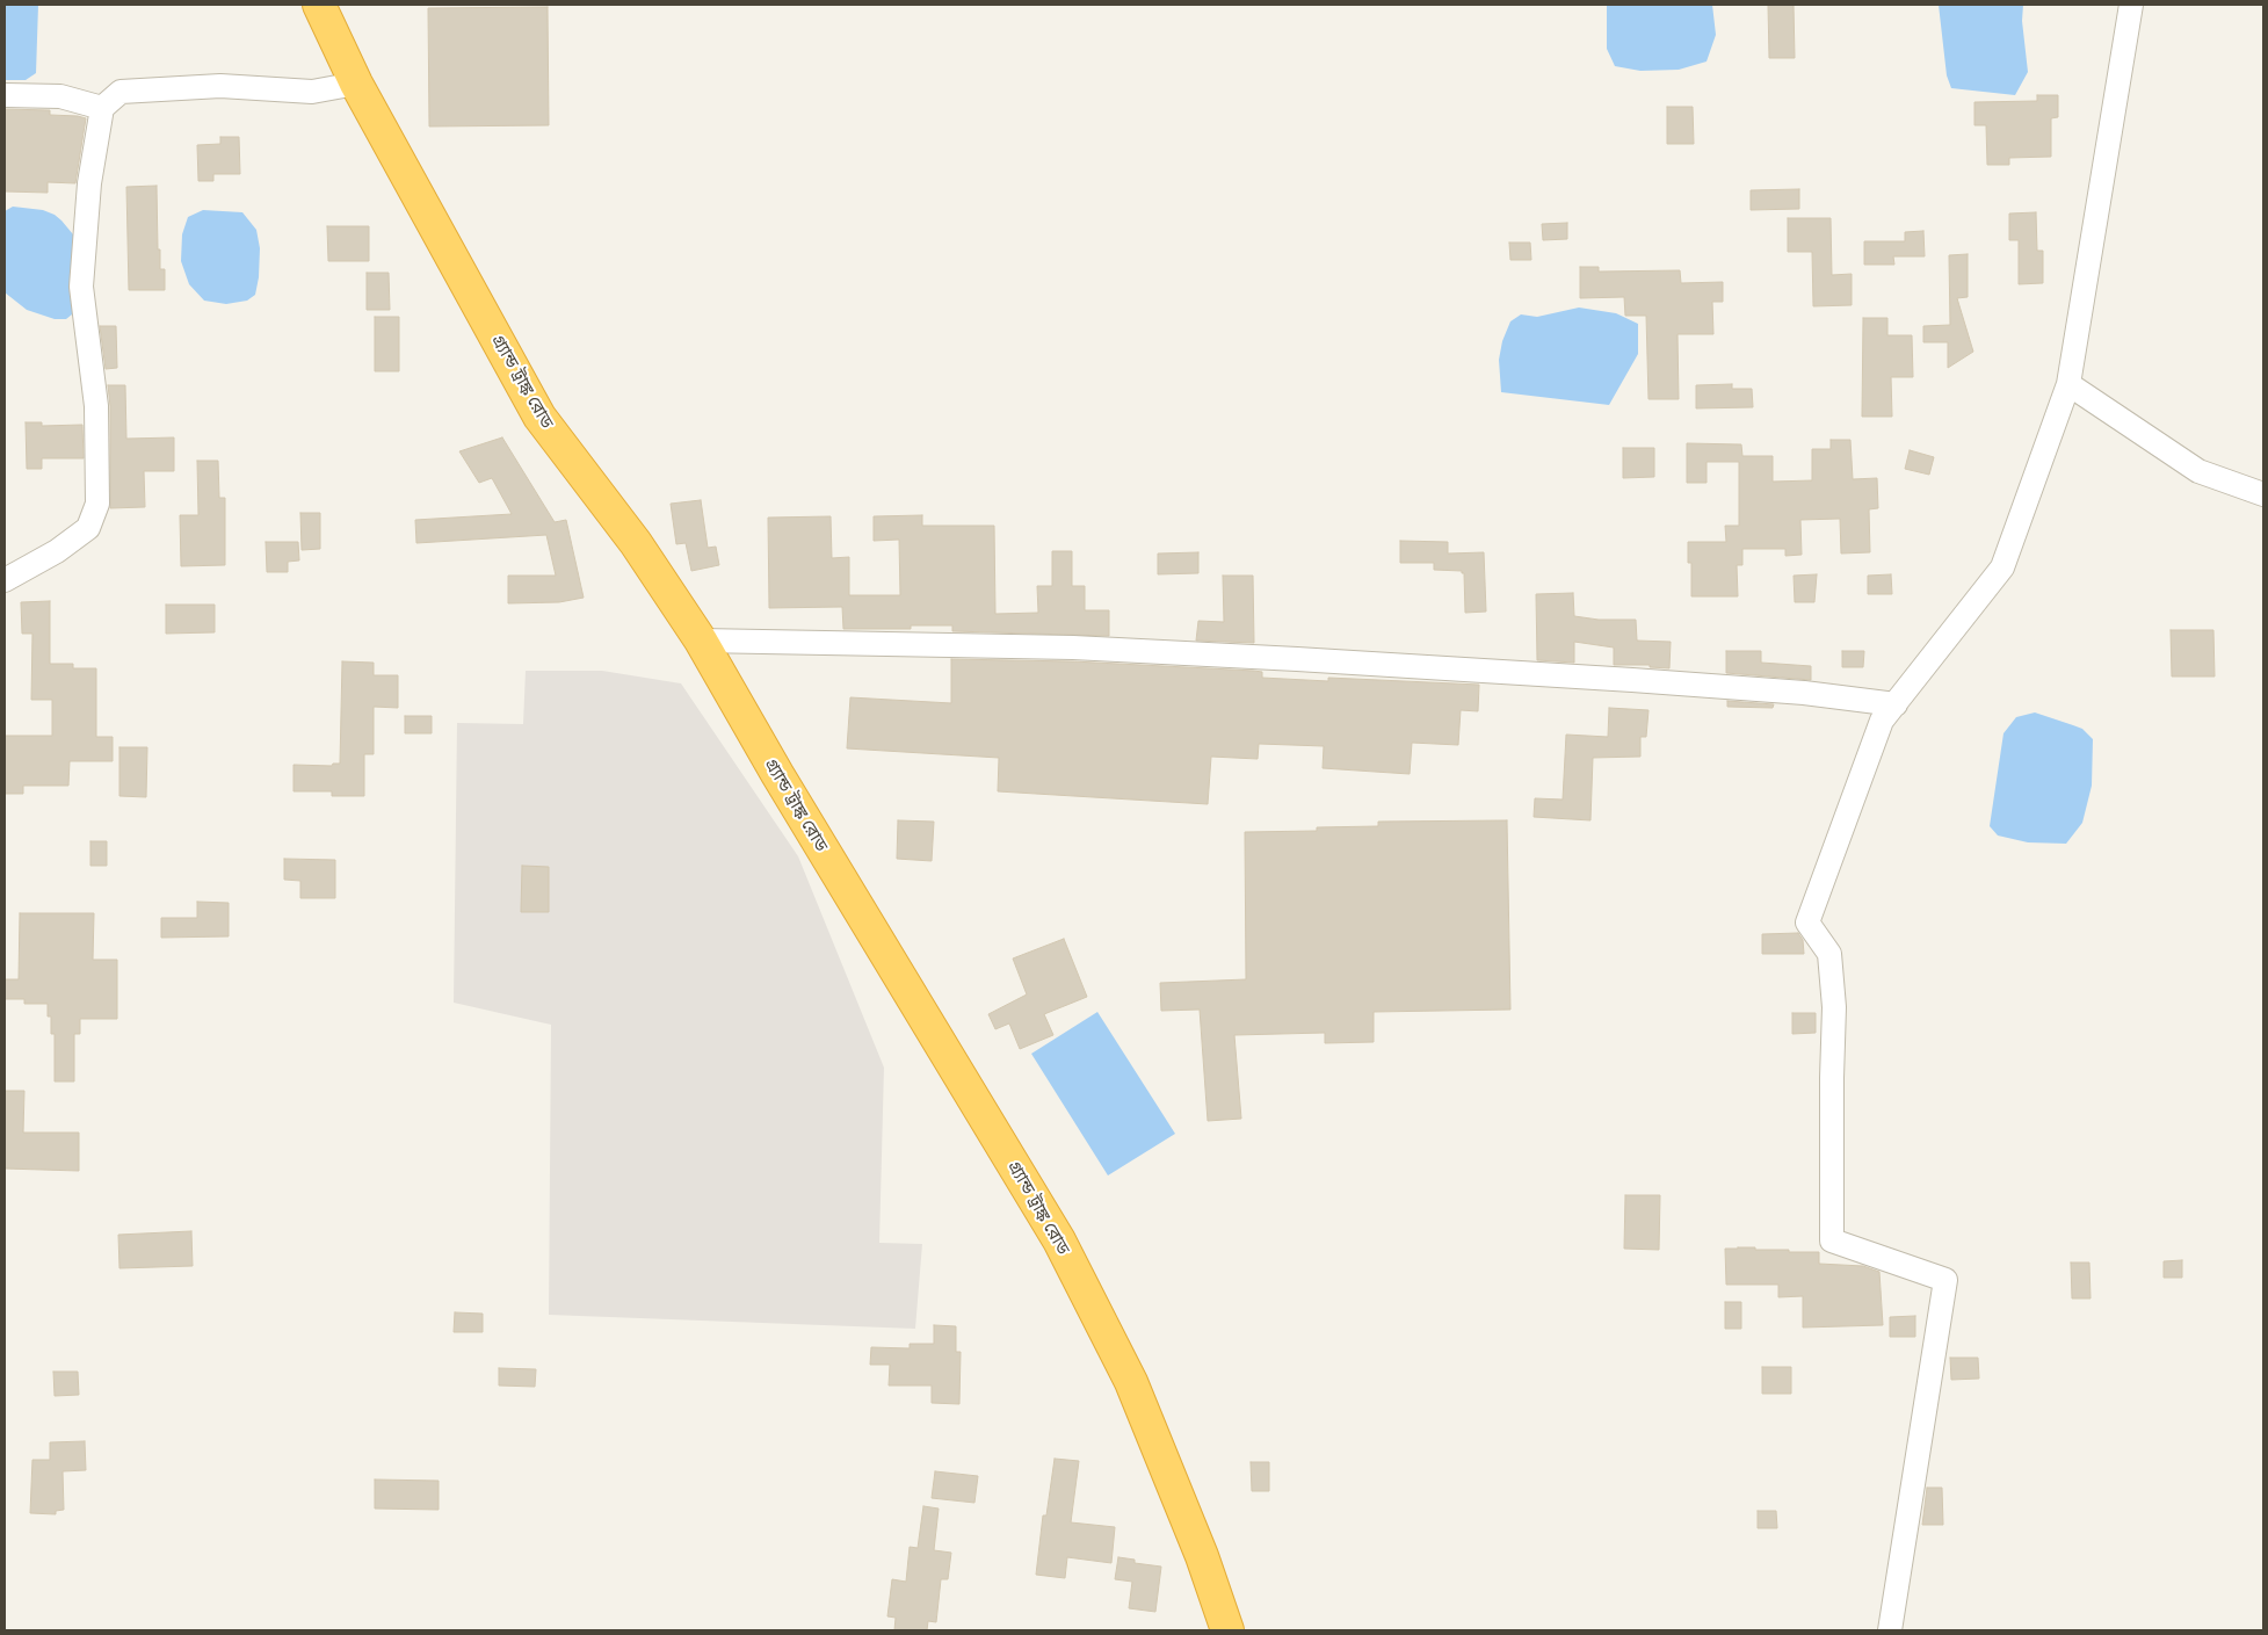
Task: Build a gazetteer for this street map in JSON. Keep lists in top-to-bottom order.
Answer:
{
  "streets": {
    "highway": ["গ্র্যান্ড ট্রাঙ্ক রোড"]
  }
}
